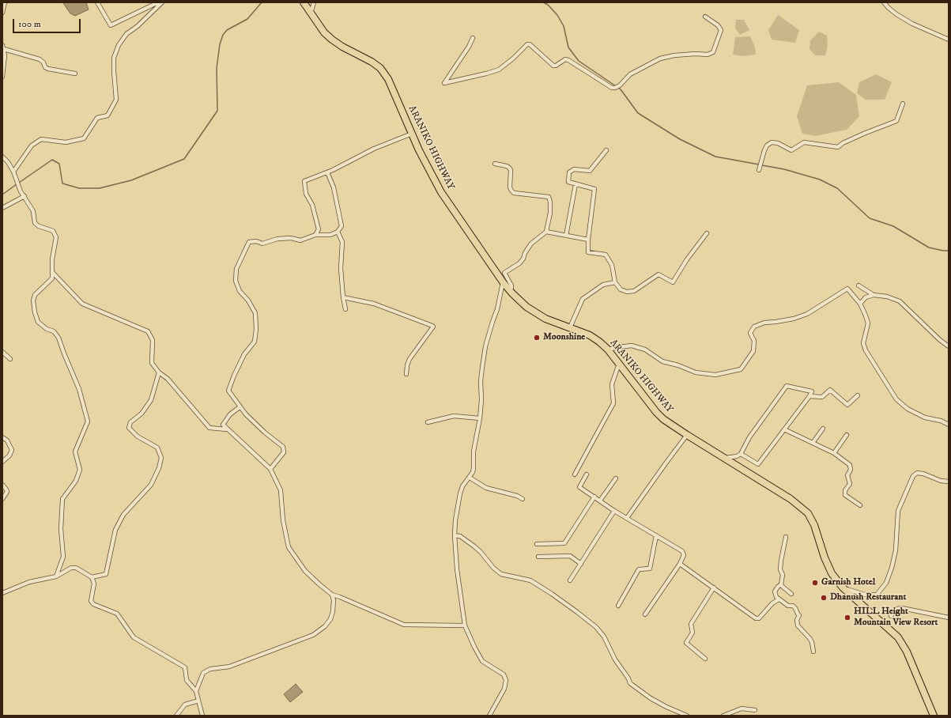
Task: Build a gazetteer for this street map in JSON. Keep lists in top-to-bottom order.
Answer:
{
  "streets": {
    "highway": ["ARANIKO HIGHWAY"]
  },
  "places": [
    "Moonshine",
    "Garnish Hotel",
    "Dhanush Restaurant",
    "HILL Height Mountain View Resort"
  ],
  "scale_bar": "100 m"
}
